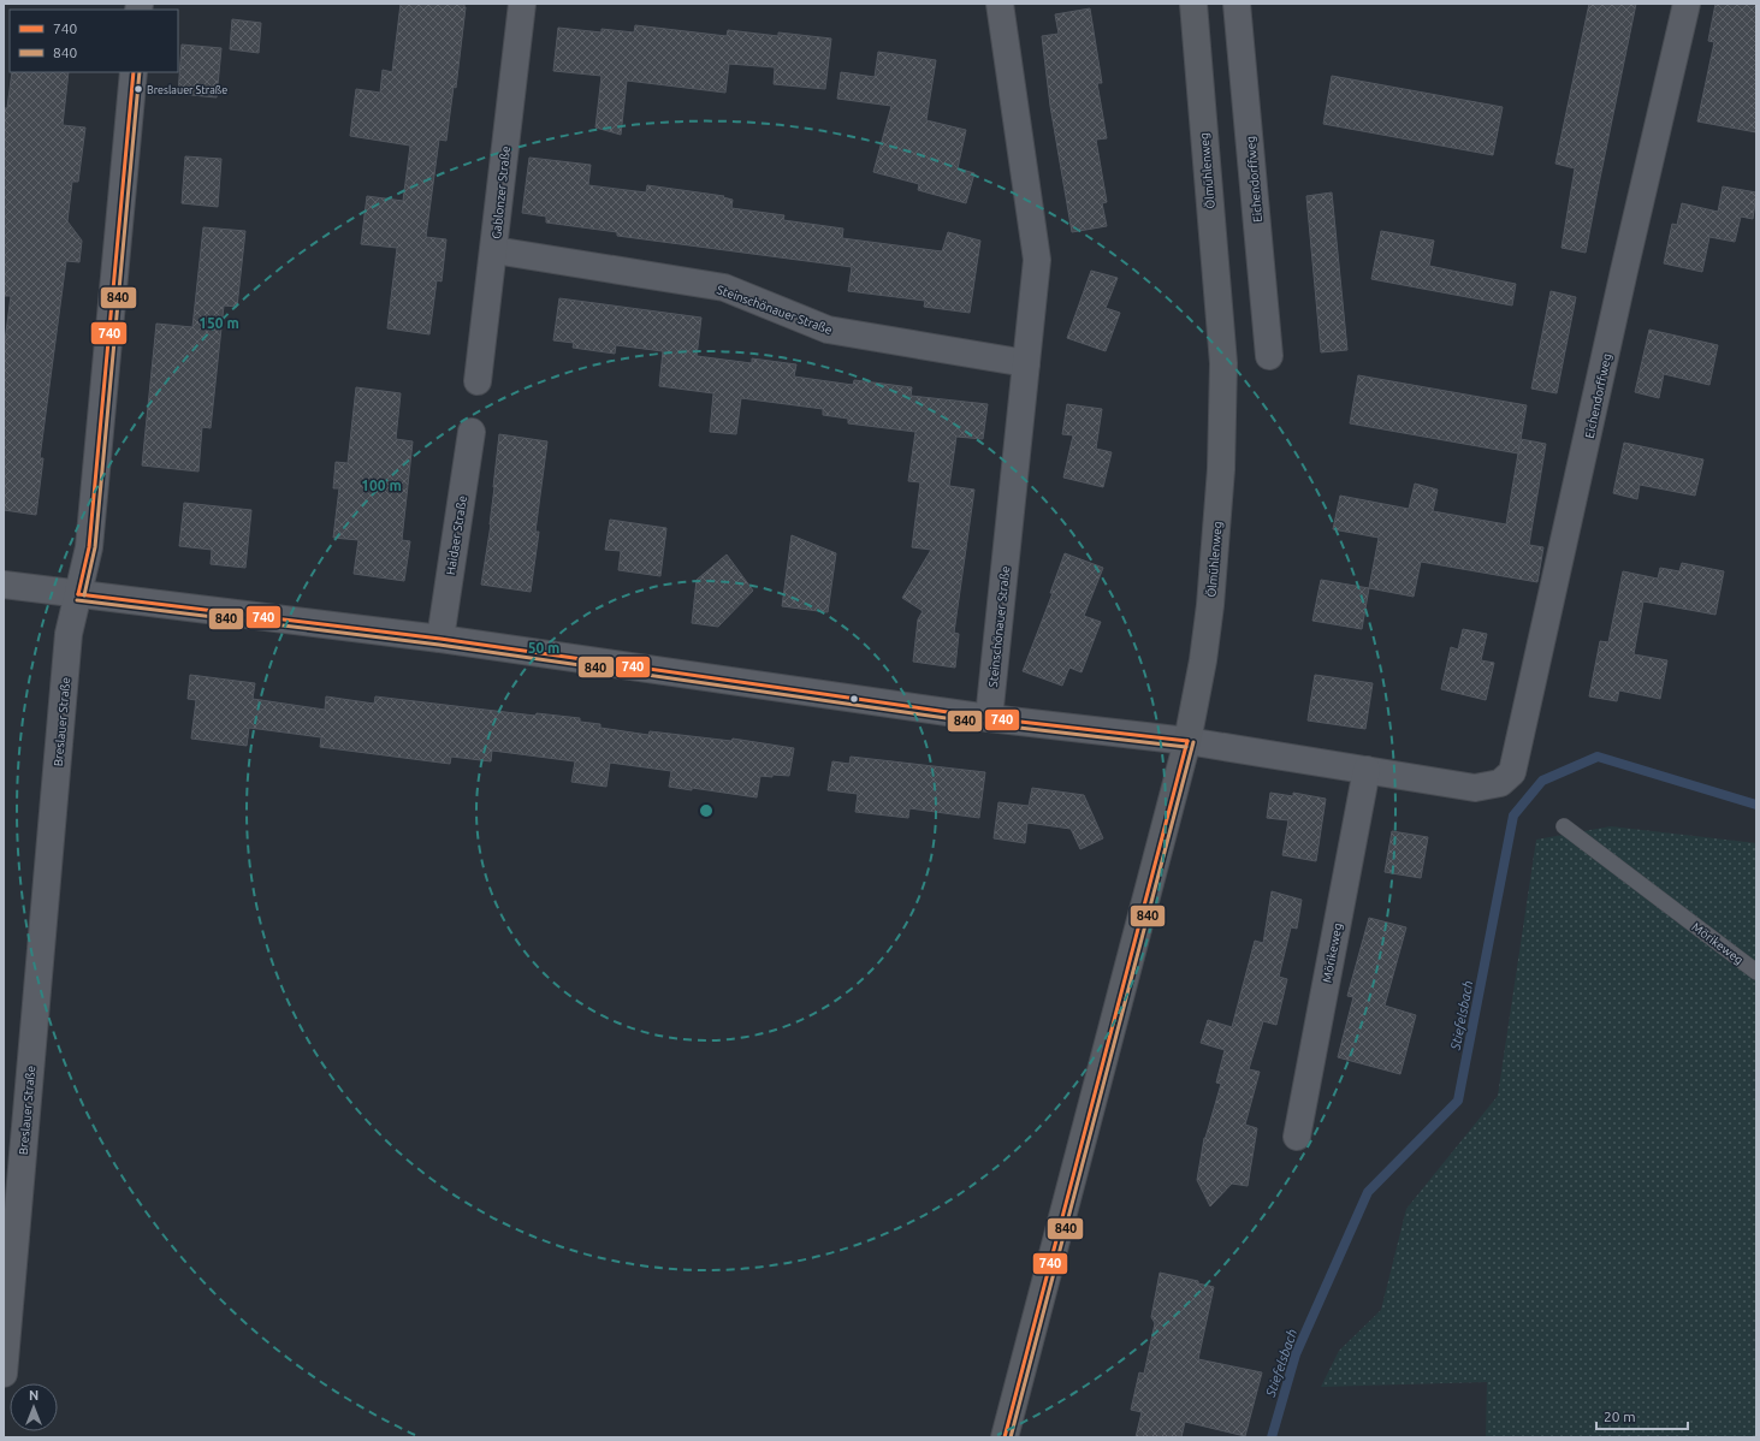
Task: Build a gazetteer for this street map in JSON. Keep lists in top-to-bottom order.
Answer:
{
  "streets": {
    "main road": ["Ölmühlenweg"],
    "street": [
      "Eichendorffweg",
      "Gablonzer Straße",
      "Steinschönauer Straße",
      "Haidaer Straße",
      "Breslauer Straße",
      "Mörikeweg"
    ]
  },
  "crossings": [
    ["Eichendorffweg", "Mörikeweg"],
    ["Gablonzer Straße", "Steinschönauer Straße"]
  ],
  "water": ["Stiefelsbach"],
  "places": ["Breslauer Straße"],
  "lines": ["transit line 740", "transit line 840"],
  "legend": ["740", "840"],
  "scale_bar": "20 m",
  "north": "top",
  "rings": ["150 m", "100 m", "50 m"]
}
